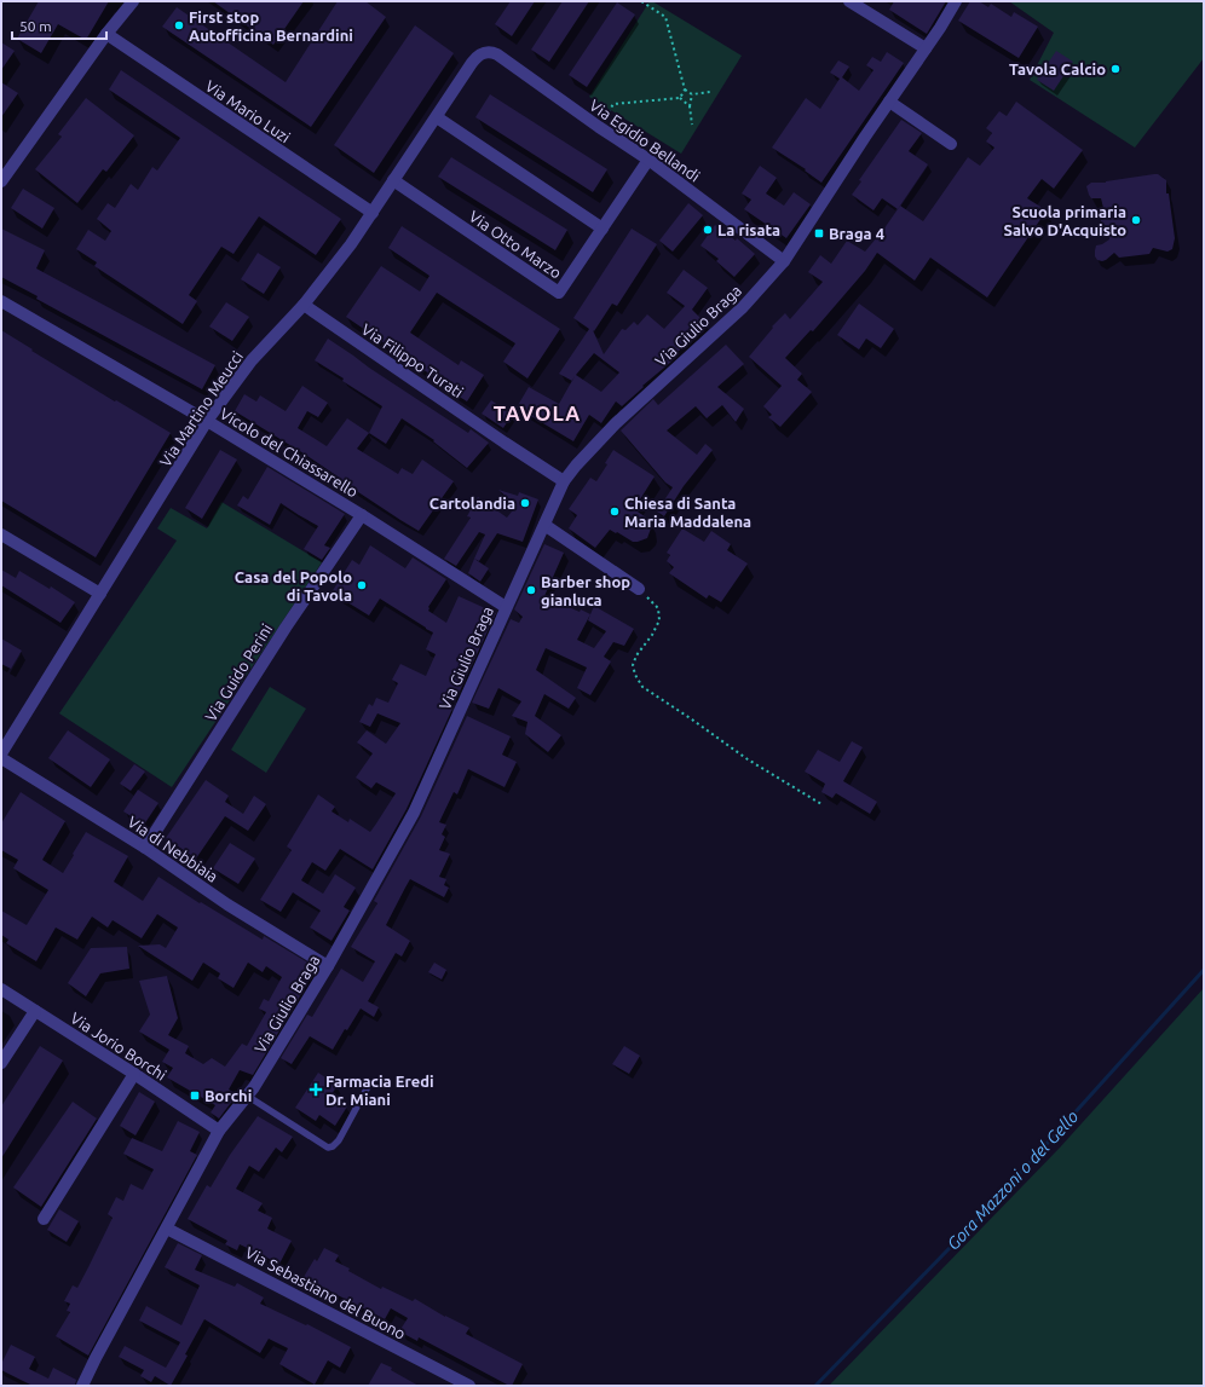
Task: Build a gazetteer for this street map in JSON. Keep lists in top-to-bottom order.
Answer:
{
  "streets": {
    "street": [
      "Via Mario Luzi",
      "Via Egidio Bellandi",
      "Via Otto Marzo",
      "Via Giulio Braga",
      "Via Filippo Turati",
      "Via Martino Meucci",
      "Vicolo del Chiassarello",
      "Via Guido Perini",
      "Via di Nebbiaia",
      "Via Jorio Borchi",
      "Via Sebastiano del Buono"
    ]
  },
  "crossings": [
    ["Via Mario Luzi", "Via Martino Meucci"],
    ["Via Egidio Bellandi", "Via Otto Marzo"],
    ["Via Egidio Bellandi", "Via Giulio Braga"],
    ["Via Egidio Bellandi", "Via Martino Meucci"],
    ["Via Otto Marzo", "Via Martino Meucci"],
    ["Via Giulio Braga", "Via Filippo Turati"],
    ["Via Giulio Braga", "Vicolo del Chiassarello"],
    ["Via Giulio Braga", "Via di Nebbiaia"],
    ["Via Giulio Braga", "Via Jorio Borchi"],
    ["Via Giulio Braga", "Via Sebastiano del Buono"],
    ["Via Filippo Turati", "Via Martino Meucci"],
    ["Via Martino Meucci", "Vicolo del Chiassarello"],
    ["Vicolo del Chiassarello", "Via Guido Perini"],
    ["Via Guido Perini", "Via di Nebbiaia"]
  ],
  "districts": ["TAVOLA"],
  "water": ["Gora Mazzoni o del Gello"],
  "places": {
    "other": [
      "First stop Autofficina Bernardini",
      "Tavola Calcio",
      "Scuola primaria Salvo D'Acquisto",
      "La risata",
      "Cartolandia",
      "Chiesa di Santa Maria Maddalena",
      "Casa del Popolo di Tavola",
      "Barber shop gianluca"
    ],
    "transit": ["Braga 4", "Borchi"],
    "health": ["Farmacia Eredi Dr. Miani"]
  },
  "scale_bar": "50 m"
}
